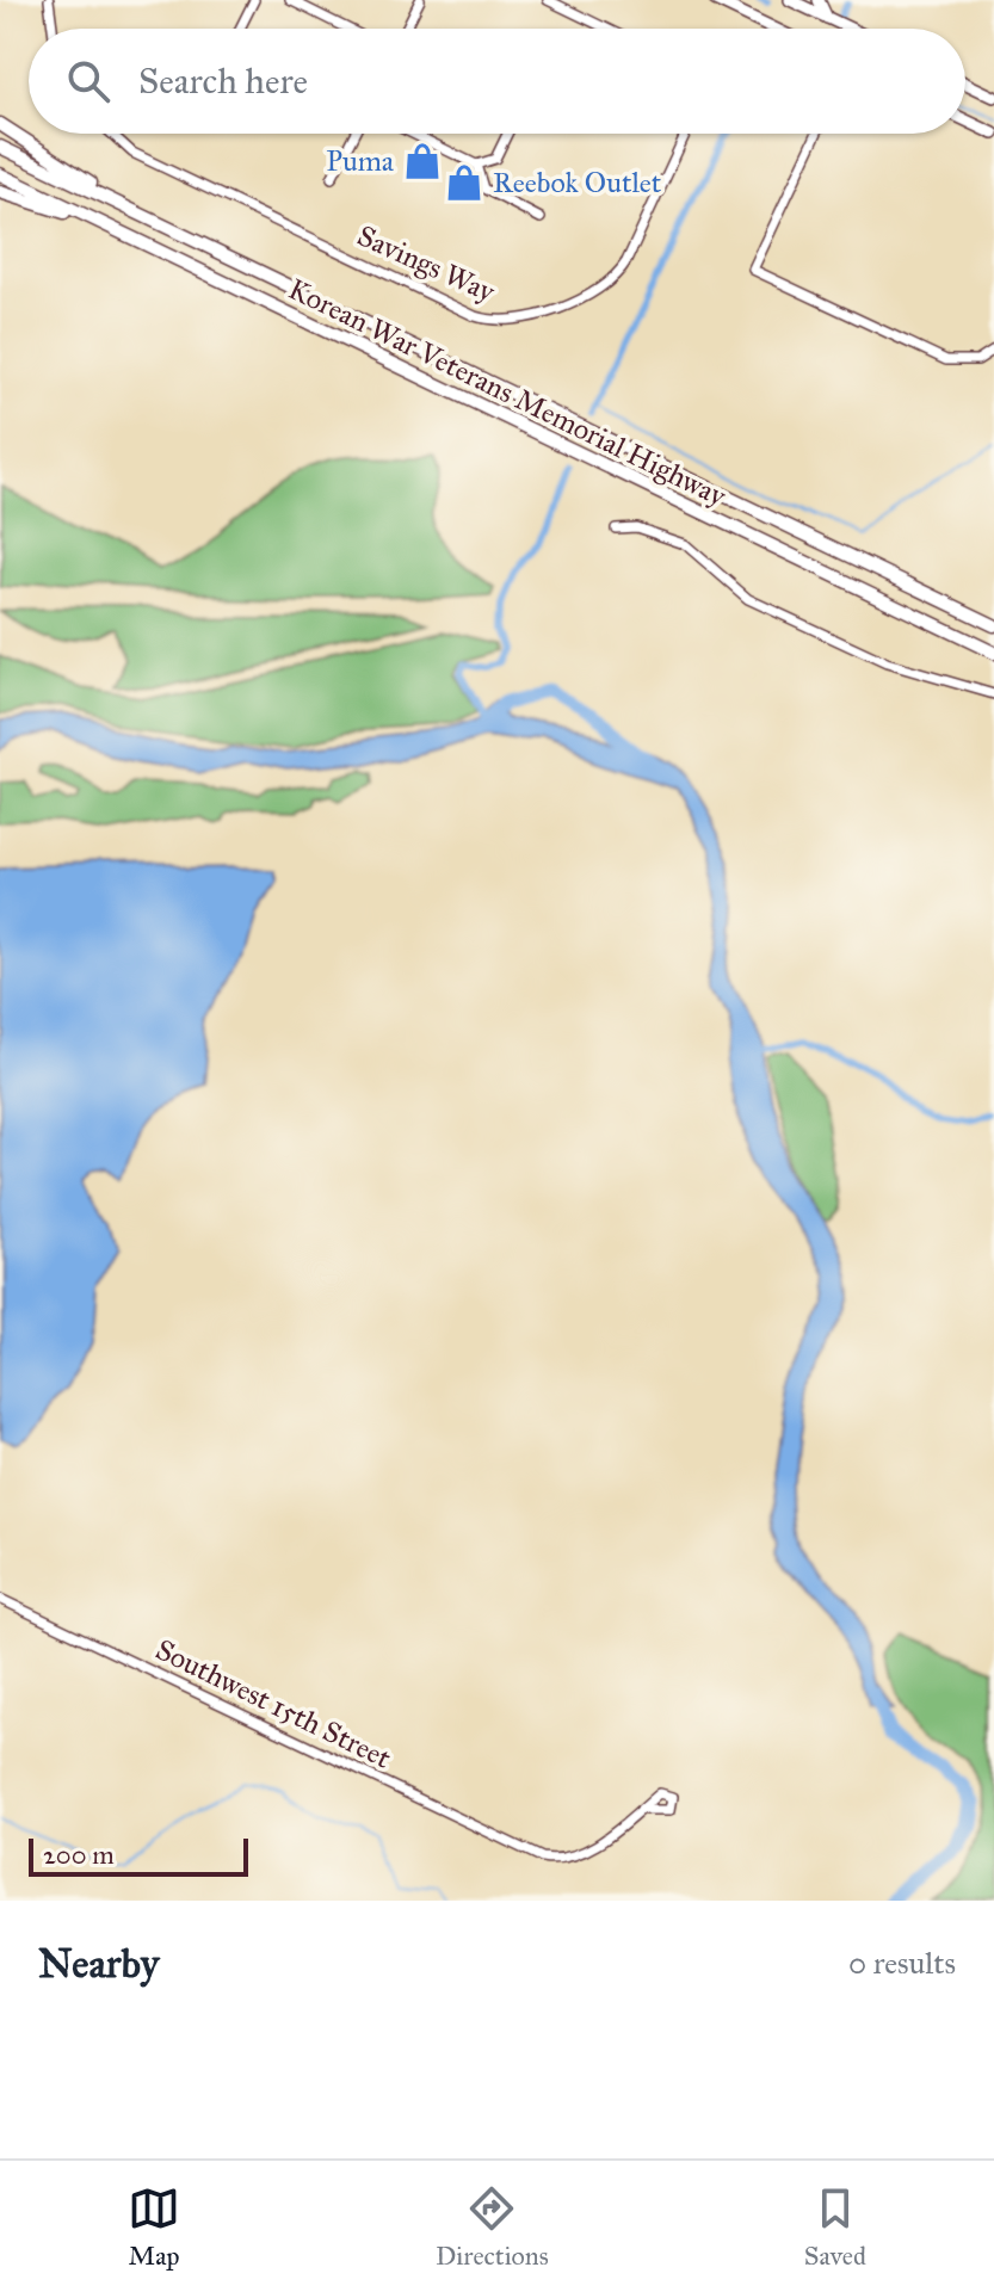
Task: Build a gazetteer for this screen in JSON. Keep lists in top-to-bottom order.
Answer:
{
  "streets": {
    "highway": ["Korean War Veterans Memorial Highway"],
    "street": ["Savings Way", "Southwest 15th Street"]
  },
  "places": {
    "shop": ["Puma", "Reebok Outlet"]
  },
  "scale_bar": "200 m",
  "page": {
    "search": "Search here",
    "scale": "200 m",
    "heading": ["Nearby", "0 results"],
    "nav": ["Map", "Directions", "Saved"]
  }
}
